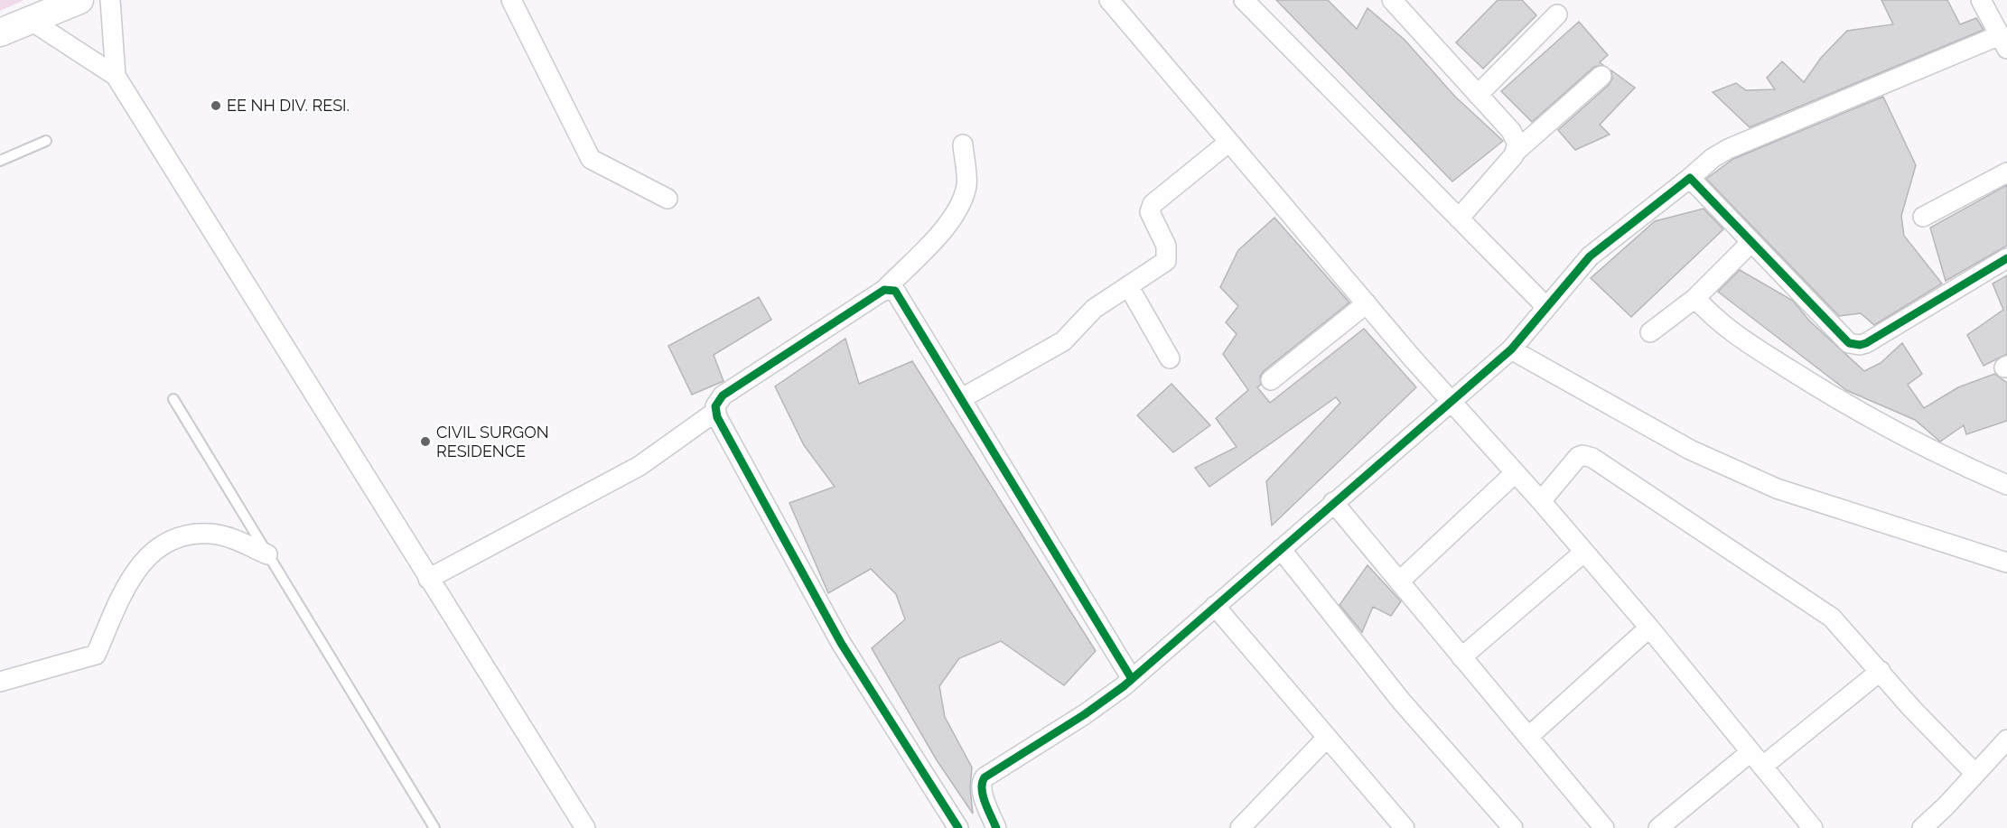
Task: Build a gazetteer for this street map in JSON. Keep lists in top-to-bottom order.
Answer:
{
  "places": ["EE NH DIV. RESI.", "CIVIL SURGON RESIDENCE"]
}
